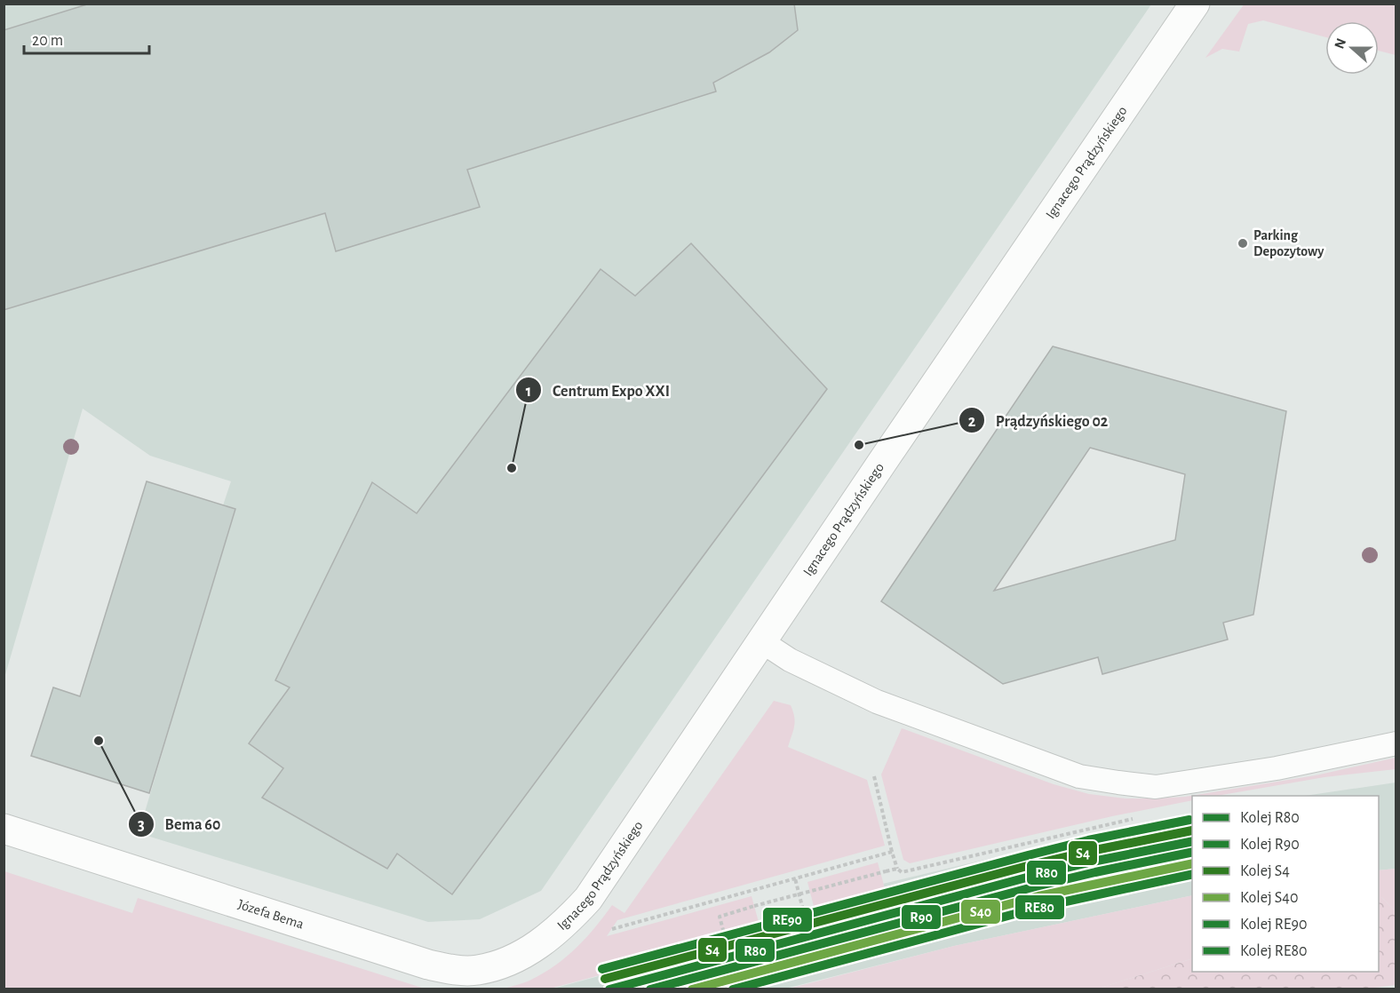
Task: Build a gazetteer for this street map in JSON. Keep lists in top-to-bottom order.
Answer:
{
  "streets": {
    "street": ["Ignacego Prądzyńskiego", "Józefa Bema"]
  },
  "crossings": [
    ["Ignacego Prądzyńskiego", "Józefa Bema"]
  ],
  "places": [
    "Parking Depozytowy",
    "Prądzyńskiego 02",
    "Centrum Expo XXI",
    "Bema 60"
  ],
  "lines": [
    "rail line RE90",
    "rail line S4",
    "rail line R80",
    "rail line R90",
    "rail line S40",
    "rail line RE80"
  ],
  "legend": [
    "Kolej R80",
    "Kolej R90",
    "Kolej S4",
    "Kolej S40",
    "Kolej RE90",
    "Kolej RE80"
  ],
  "scale_bar": "20 m",
  "north": "left"
}
